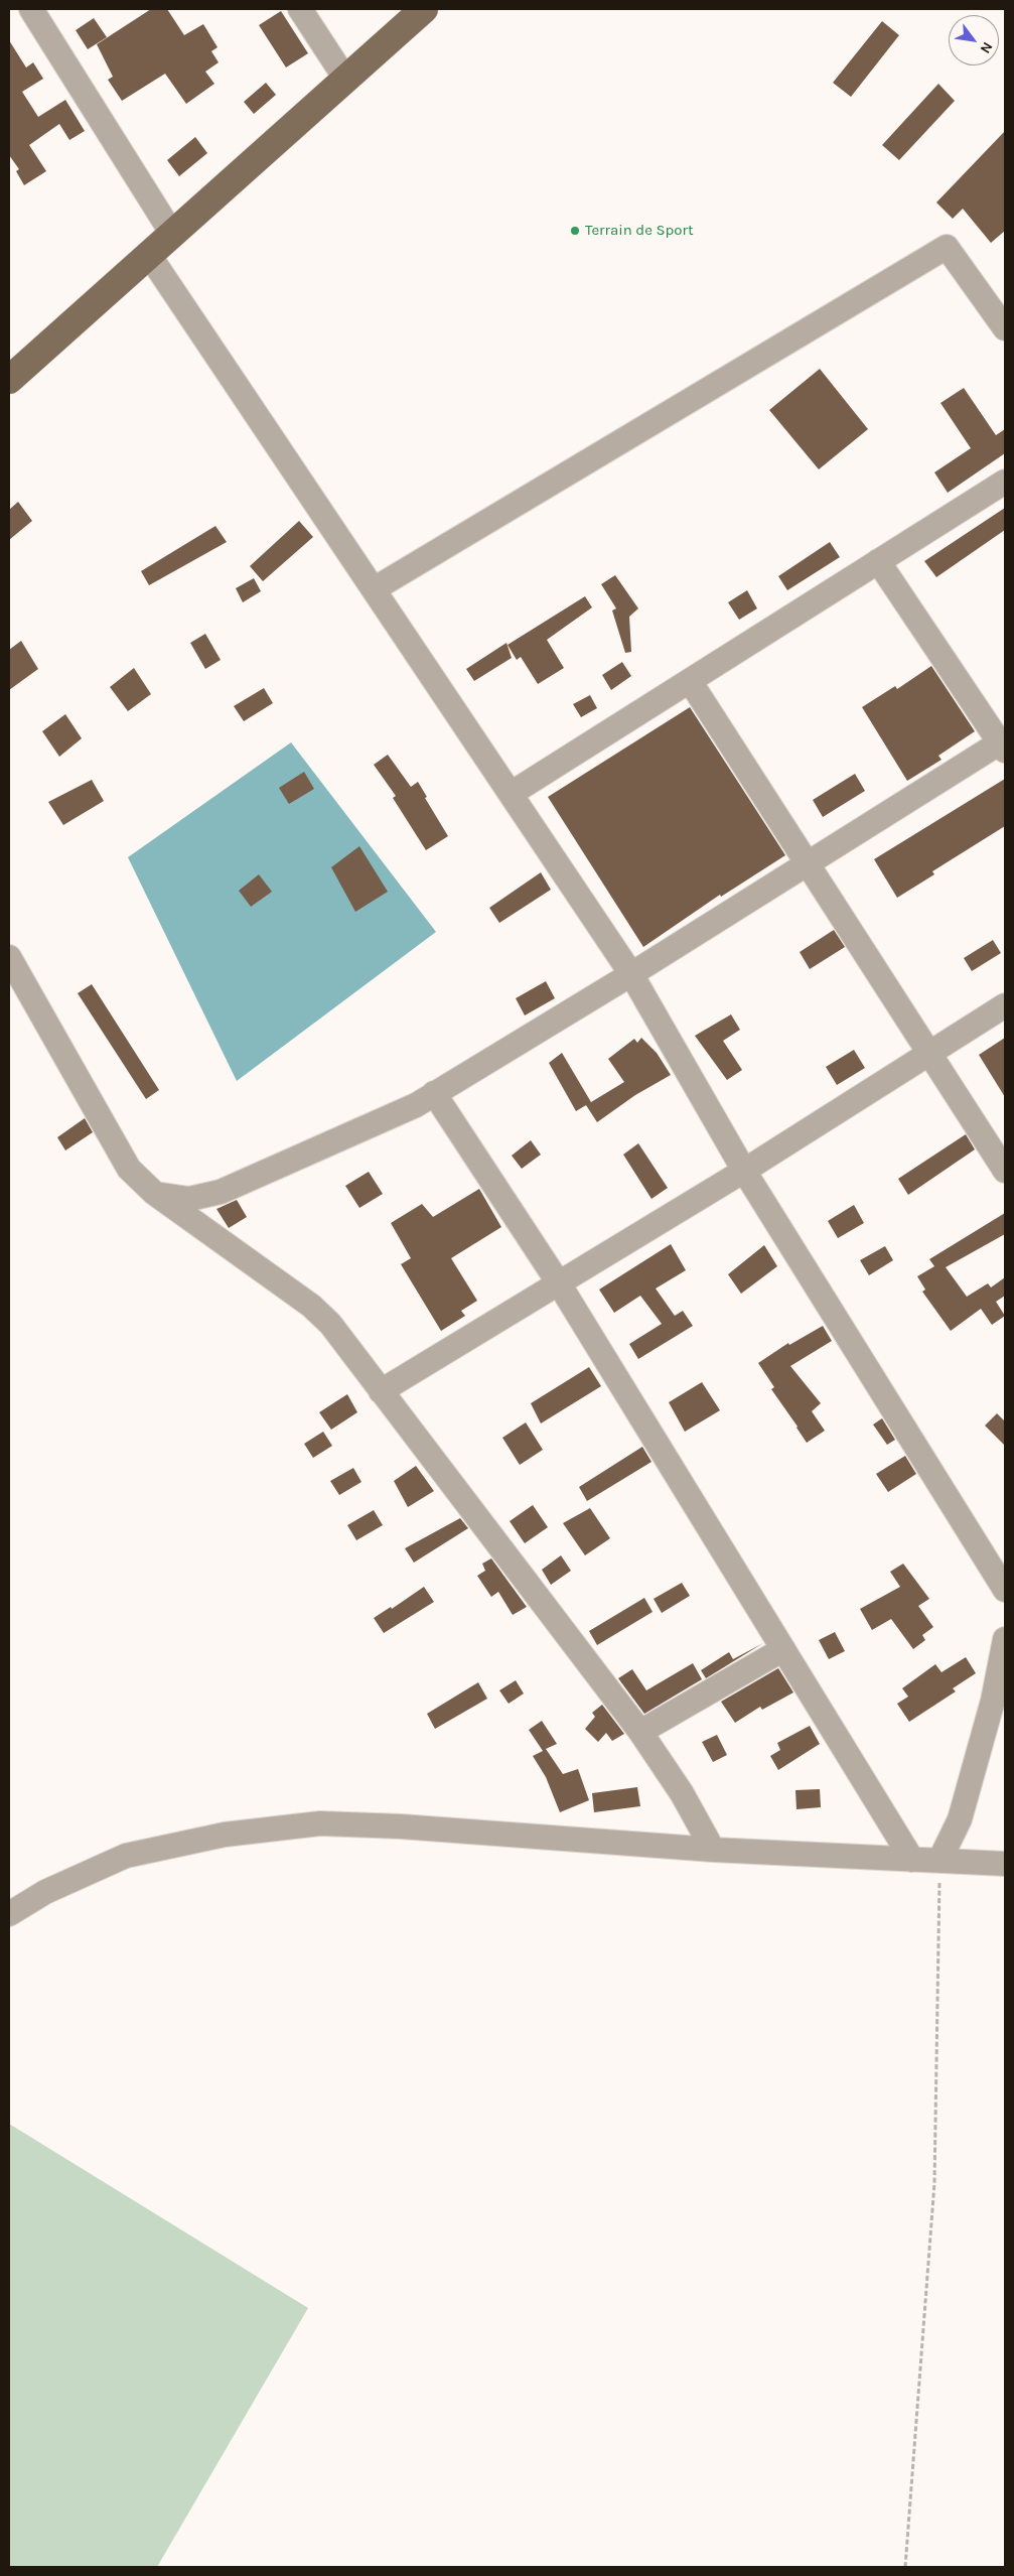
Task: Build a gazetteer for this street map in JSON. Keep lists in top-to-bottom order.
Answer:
{
  "places": ["Terrain de Sport"],
  "north": "bottom right"
}
